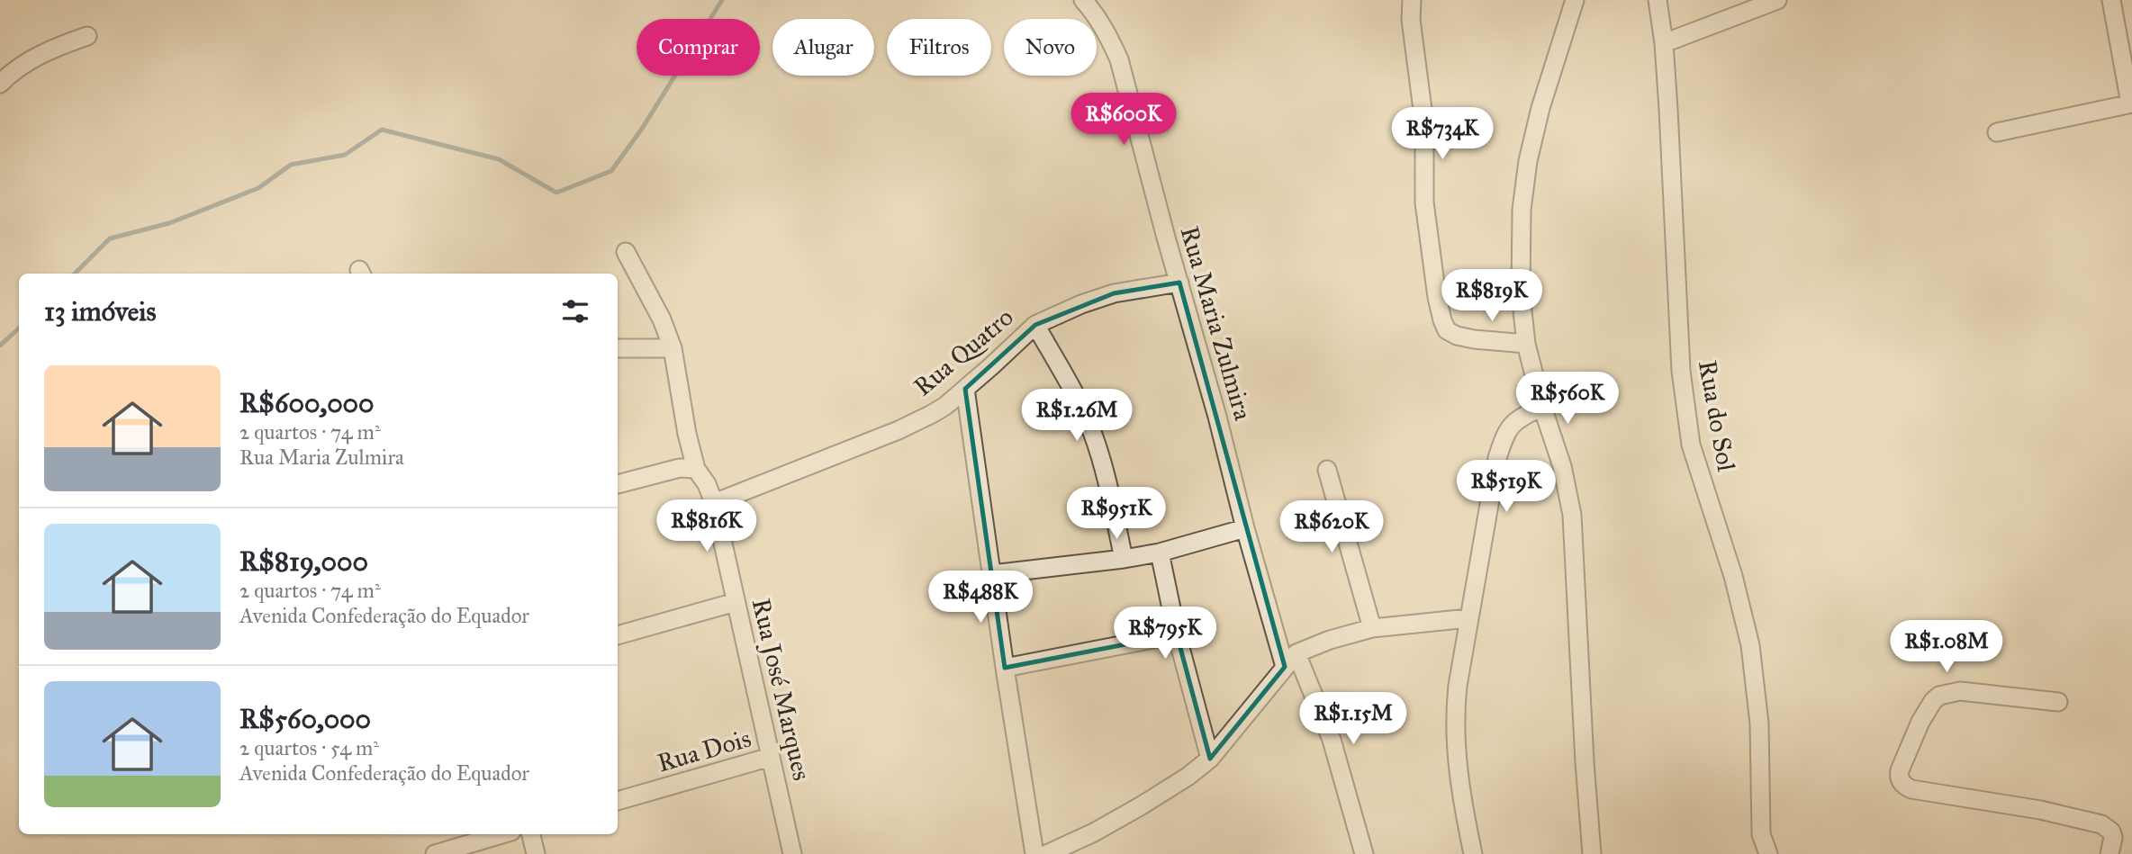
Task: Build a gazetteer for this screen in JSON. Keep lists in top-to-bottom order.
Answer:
{
  "streets": {
    "street": [
      "Rua Maria Zulmira",
      "Rua Quatro",
      "Rua do Sol",
      "Rua José Marques",
      "Rua Dois"
    ]
  },
  "crossings": [
    ["Rua Maria Zulmira", "Rua Quatro"],
    ["Rua Quatro", "Rua José Marques"],
    ["Rua José Marques", "Rua Dois"]
  ],
  "page": {
    "chip": [
      "Comprar",
      "Alugar",
      "Filtros",
      "Novo"
    ],
    "price": [
      "R$600K",
      "R$734K",
      "R$819K",
      "R$560K",
      "R$1.26M",
      "R$519K",
      "R$951K",
      "R$816K",
      "R$620K",
      "R$488K",
      "R$795K",
      "R$1.08M",
      "R$1.15M"
    ],
    "heading": "13 imóveis",
    "list": [
      {
        "name": "R$600,000",
        "note": "2 quartos · 74 m² · Rua Maria Zulmira"
      },
      {
        "name": "R$819,000",
        "note": "2 quartos · 74 m² · Avenida Confederação do Equador"
      },
      {
        "name": "R$560,000",
        "note": "2 quartos · 54 m² · Avenida Confederação do Equador"
      }
    ]
  }
}
